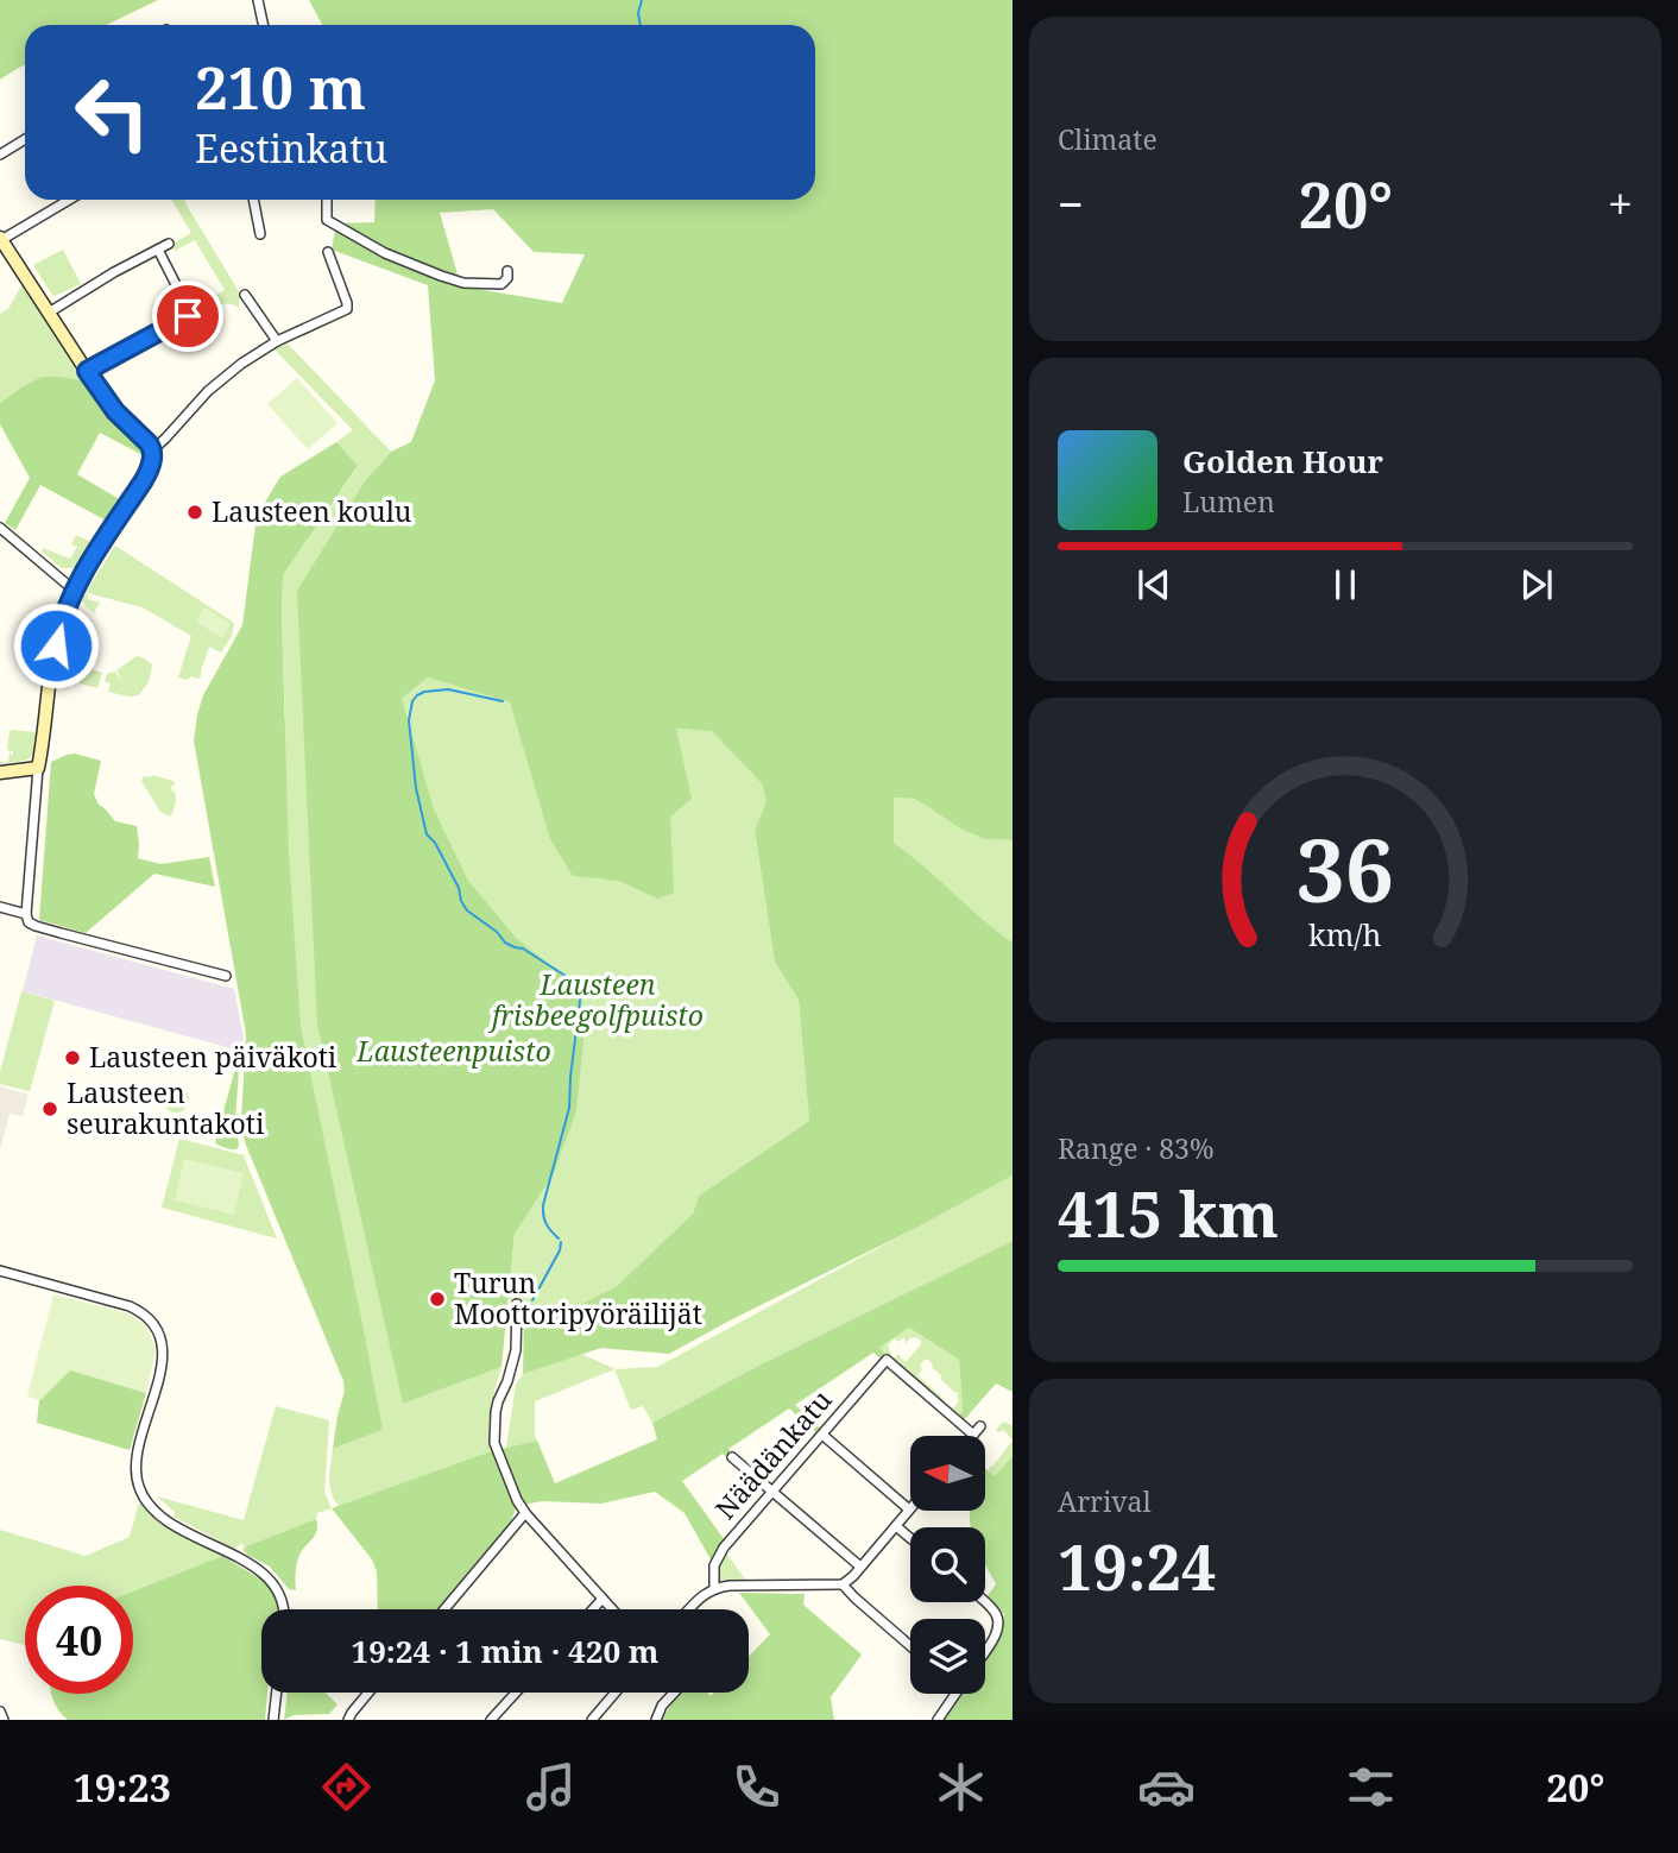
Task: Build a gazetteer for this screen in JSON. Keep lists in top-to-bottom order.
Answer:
{
  "streets": {
    "street": ["Näädänkatu"]
  },
  "parks": ["Lausteen frisbeegolfpuisto", "Lausteenpuisto"],
  "places": [
    "Lausteen koulu",
    "Lausteen päiväkoti",
    "Lausteen seurakuntakoti",
    "Turun Moottoripyöräilijät"
  ],
  "north": "left",
  "page": {
    "tile": [
      "Climate",
      ["Range · 83%", "415 km"],
      ["Arrival", "19:24"]
    ],
    "turn": ["210 m", "Eestinkatu"],
    "heat": ["−", "20°", "+"],
    "song": ["Golden Hour", "Lumen"],
    "limit": "40",
    "trip": "19:24 · 1 min · 420 m",
    "tabs": ["19:23", "20°"],
    "gauge": ["36", "km/h"]
  }
}
